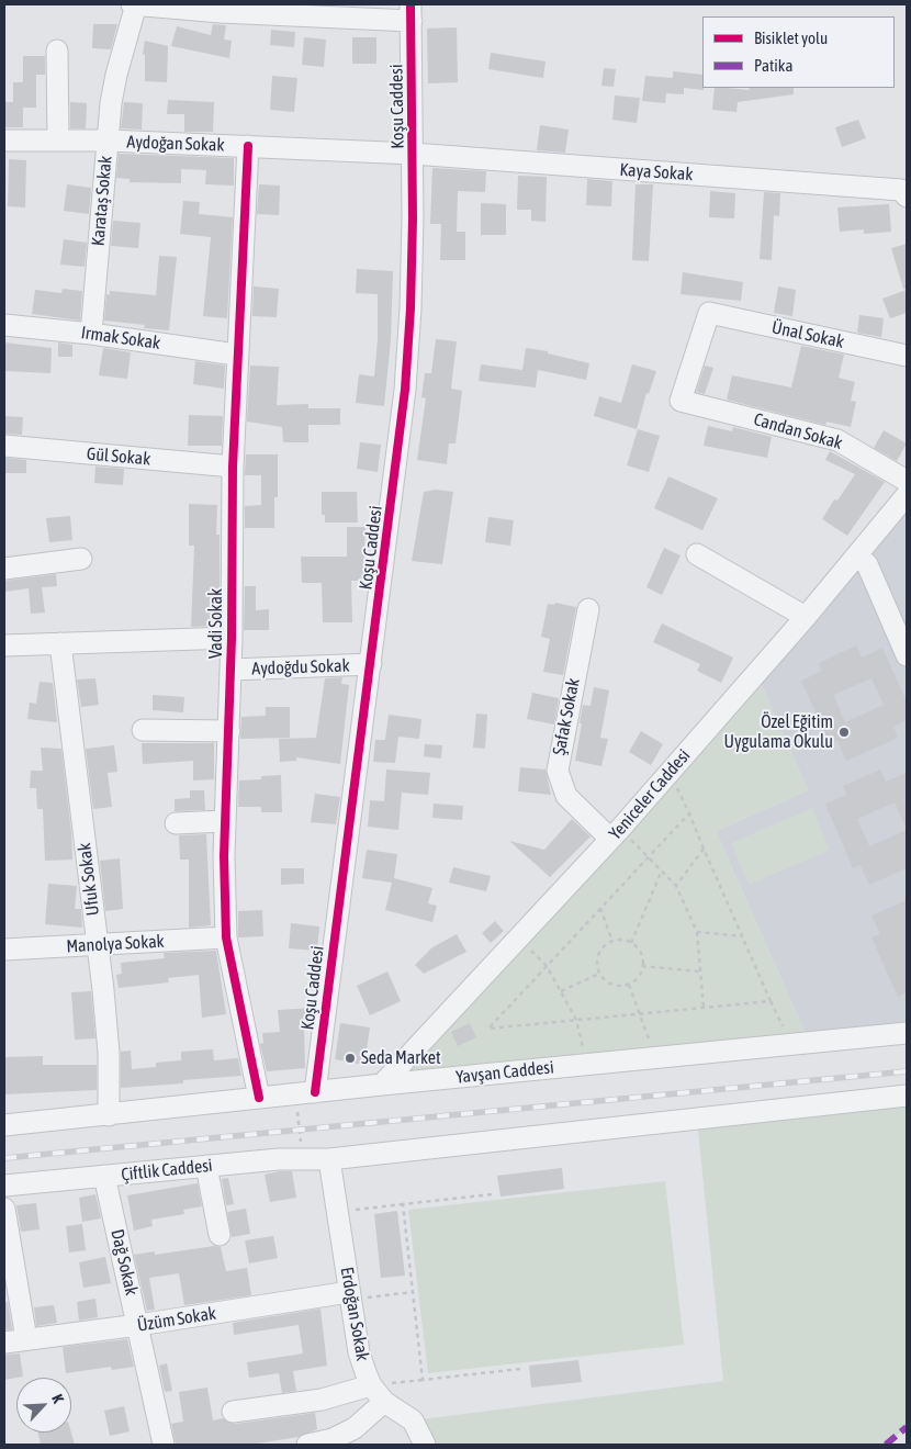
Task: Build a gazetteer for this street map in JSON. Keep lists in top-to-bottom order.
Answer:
{
  "streets": {
    "street": [
      "Koşu Caddesi",
      "Aydoğan Sokak",
      "Kaya Sokak",
      "Karataş Sokak",
      "Ünal Sokak",
      "Irmak Sokak",
      "Candan Sokak",
      "Gül Sokak",
      "Vadi Sokak",
      "Aydoğdu Sokak",
      "Şafak Sokak",
      "Yeniceler Caddesi",
      "Ufuk Sokak",
      "Manolya Sokak",
      "Yavşan Caddesi",
      "Çiftlik Caddesi",
      "Dağ Sokak",
      "Erdoğan Sokak",
      "Üzüm Sokak"
    ]
  },
  "crossings": [
    ["Koşu Caddesi", "Aydoğan Sokak"],
    ["Koşu Caddesi", "Kaya Sokak"],
    ["Koşu Caddesi", "Aydoğdu Sokak"],
    ["Koşu Caddesi", "Yavşan Caddesi"],
    ["Aydoğan Sokak", "Kaya Sokak"],
    ["Aydoğan Sokak", "Karataş Sokak"],
    ["Aydoğan Sokak", "Vadi Sokak"],
    ["Karataş Sokak", "Irmak Sokak"],
    ["Ünal Sokak", "Candan Sokak"],
    ["Irmak Sokak", "Vadi Sokak"],
    ["Gül Sokak", "Vadi Sokak"],
    ["Vadi Sokak", "Aydoğdu Sokak"],
    ["Vadi Sokak", "Manolya Sokak"],
    ["Vadi Sokak", "Yavşan Caddesi"],
    ["Şafak Sokak", "Yeniceler Caddesi"],
    ["Yeniceler Caddesi", "Yavşan Caddesi"],
    ["Ufuk Sokak", "Manolya Sokak"],
    ["Ufuk Sokak", "Yavşan Caddesi"],
    ["Çiftlik Caddesi", "Dağ Sokak"],
    ["Çiftlik Caddesi", "Erdoğan Sokak"],
    ["Dağ Sokak", "Üzüm Sokak"],
    ["Erdoğan Sokak", "Üzüm Sokak"]
  ],
  "places": ["Özel Eğitim Uygulama Okulu", "Seda Market"],
  "legend": ["Bisiklet yolu", "Patika"],
  "north": "top right"
}
